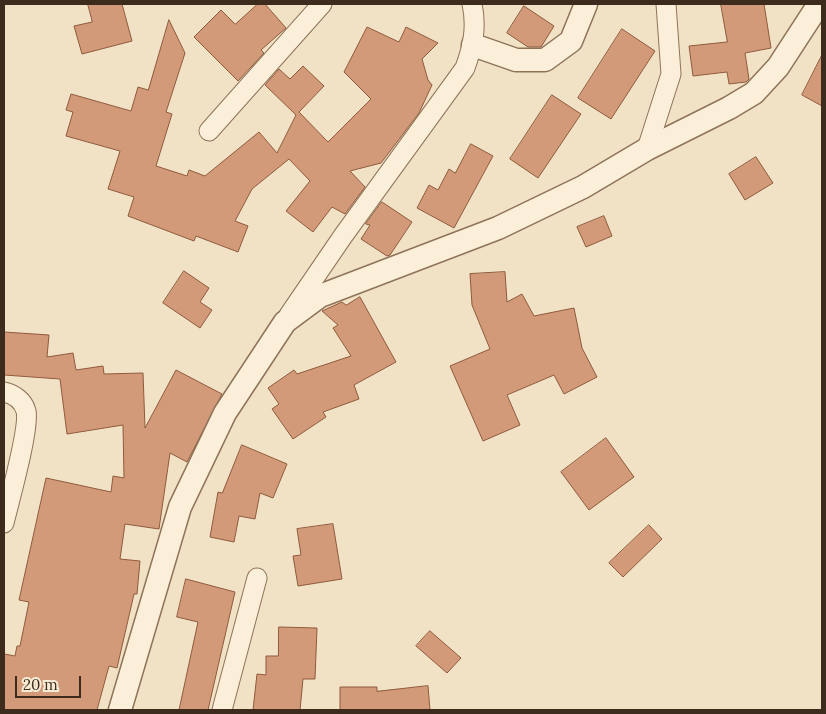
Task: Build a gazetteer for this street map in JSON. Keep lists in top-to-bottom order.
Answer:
{
  "scale_bar": "20 m"
}
